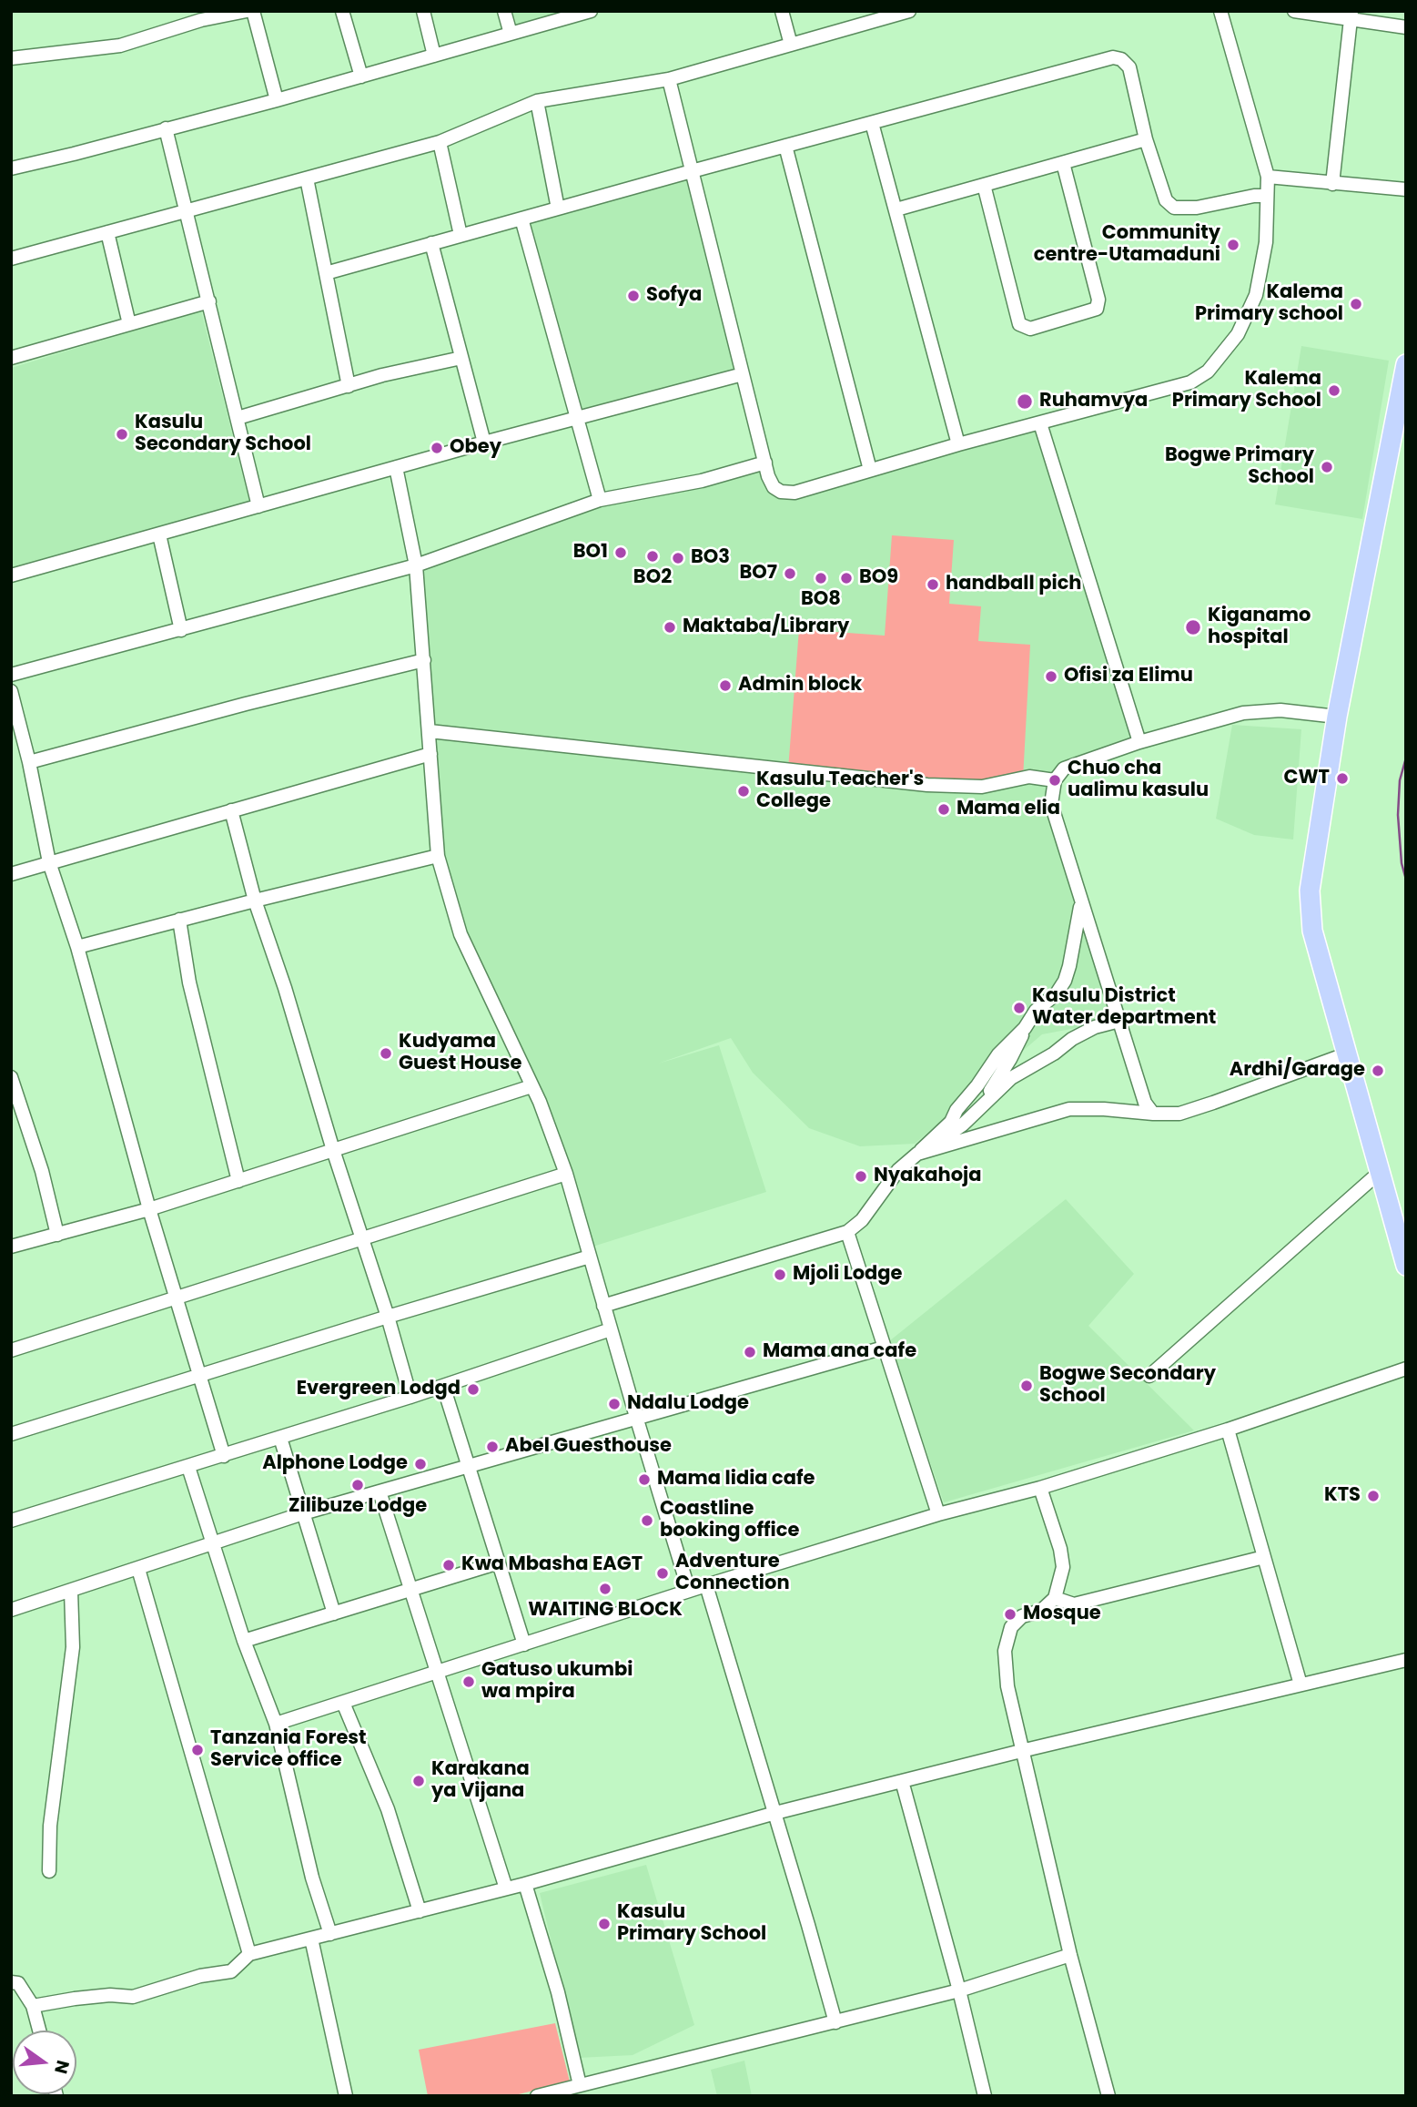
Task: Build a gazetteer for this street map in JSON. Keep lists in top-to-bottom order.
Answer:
{
  "places": [
    "Community centre-Utamaduni",
    "Sofya",
    "Kalema Primary school",
    "Kalema Primary School",
    "Ruhamvya",
    "Kasulu Secondary School",
    "Obey",
    "Bogwe Primary School",
    "BO1",
    "BO2",
    "BO3",
    "BO7",
    "BO8",
    "BO9",
    "handball pich",
    "Maktaba/Library",
    "Kiganamo hospital",
    "Ofisi za Elimu",
    "Admin block",
    "CWT",
    "Chuo cha ualimu kasulu",
    "Kasulu Teacher's College",
    "Mama elia",
    "Kasulu District Water department",
    "Kudyama Guest House",
    "Ardhi/Garage",
    "Nyakahoja",
    "Mjoli Lodge",
    "Mama ana cafe",
    "Bogwe Secondary School",
    "Evergreen Lodgd",
    "Ndalu Lodge",
    "Abel Guesthouse",
    "Alphone Lodge",
    "Mama lidia cafe",
    "Zilibuze Lodge",
    "KTS",
    "Coastline booking office",
    "Kwa Mbasha EAGT",
    "Adventure Connection",
    "WAITING BLOCK",
    "Mosque",
    "Gatuso ukumbi wa mpira",
    "Tanzania Forest Service office",
    "Karakana ya Vijana",
    "Kasulu Primary School"
  ],
  "north": "right"
}
